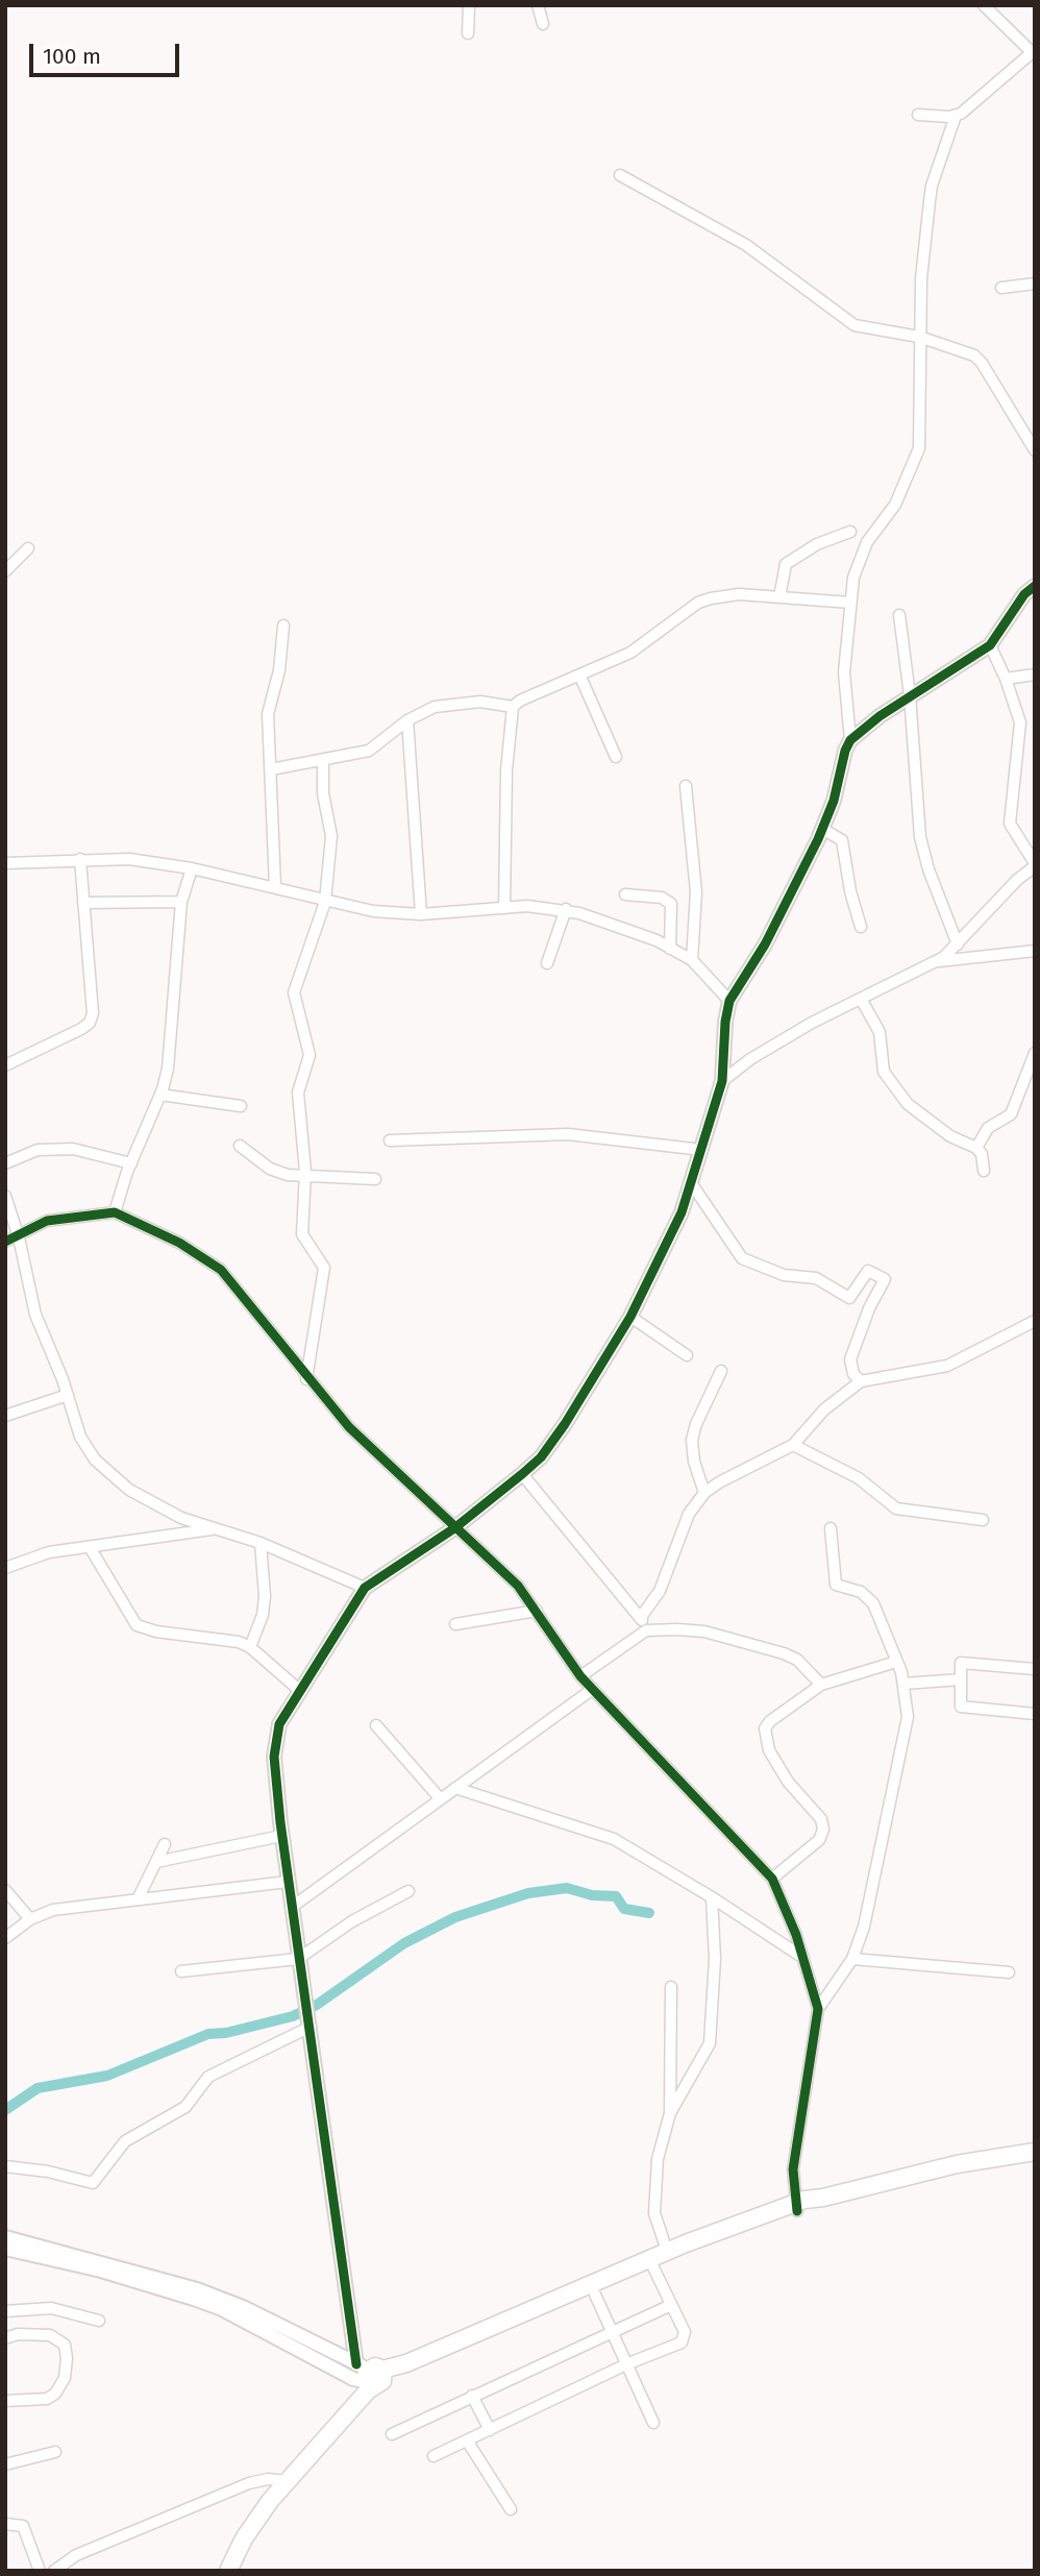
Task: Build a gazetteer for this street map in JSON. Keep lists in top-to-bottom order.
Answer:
{
  "scale_bar": "100 m"
}
